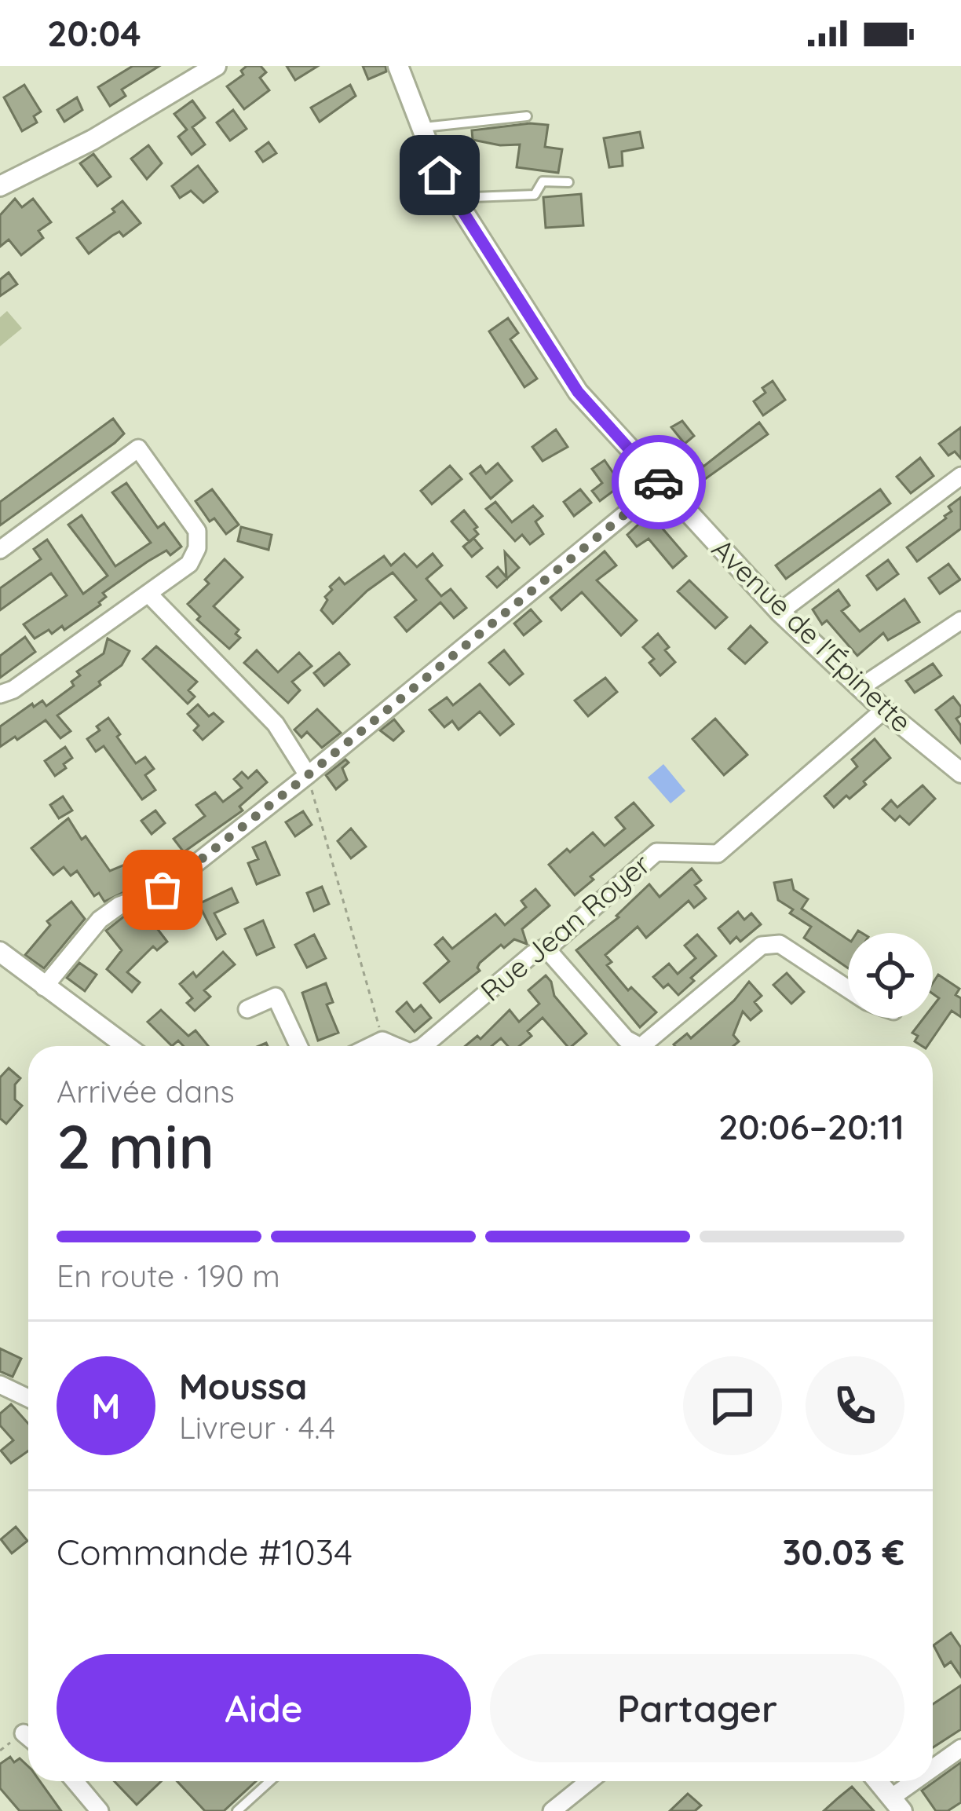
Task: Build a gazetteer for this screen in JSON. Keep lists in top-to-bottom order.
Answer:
{
  "streets": {
    "street": ["Avenue de l'Épinette", "Rue Jean Royer"]
  },
  "crossings": [
    ["Avenue de l'Épinette", "Rue Jean Royer"]
  ],
  "page": {
    "status": "20:04",
    "heading": ["2 min", "Arrivée dans", "20:06–20:11"],
    "panel": [
      "Moussa",
      "Livreur · 4.4",
      "Commande #1034",
      "30.03 €"
    ],
    "bar": "En route · 190 m",
    "round": "M",
    "buttons": ["Aide", "Partager"]
  }
}
